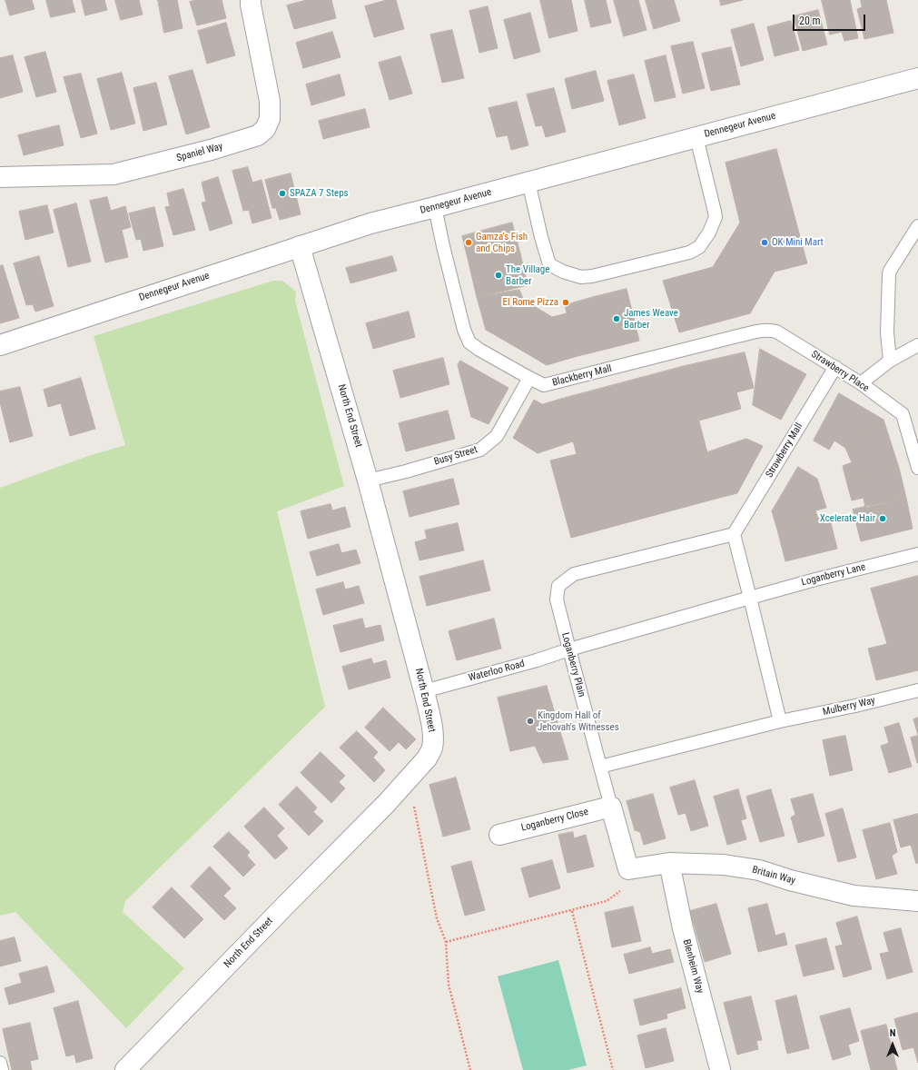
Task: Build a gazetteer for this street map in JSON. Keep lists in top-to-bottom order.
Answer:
{
  "streets": {
    "street": [
      "Dennegeur Avenue",
      "Spaniel Way",
      "North End Street",
      "Loganberry Close",
      "Britain Way",
      "Blenheim Way"
    ],
    "lane": [
      "Strawberry Place",
      "Blackberry Mall",
      "Strawberry Mall",
      "Busy Street",
      "Loganberry Lane",
      "Loganberry Plain",
      "Waterloo Road",
      "Mulberry Way"
    ]
  },
  "crossings": [
    ["Dennegeur Avenue", "Blackberry Mall"],
    ["Dennegeur Avenue", "North End Street"],
    ["Strawberry Place", "Blackberry Mall"],
    ["Strawberry Place", "Strawberry Mall"],
    ["Blackberry Mall", "Busy Street"],
    ["North End Street", "Busy Street"],
    ["North End Street", "Waterloo Road"],
    ["Strawberry Mall", "Loganberry Plain"],
    ["Loganberry Lane", "Loganberry Plain"],
    ["Loganberry Lane", "Waterloo Road"],
    ["Loganberry Plain", "Waterloo Road"],
    ["Britain Way", "Blenheim Way"]
  ],
  "places": [
    "SPAZA 7 Steps",
    "Gamza's Fish and Chips",
    "OK Mini Mart",
    "The Village Barber",
    "El Rome Pizza",
    "James Weave Barber",
    "Xcelerate Hair",
    "Kingdom Hall of Jehovah's Witnesses"
  ],
  "scale_bar": "20 m",
  "north": "top"
}
